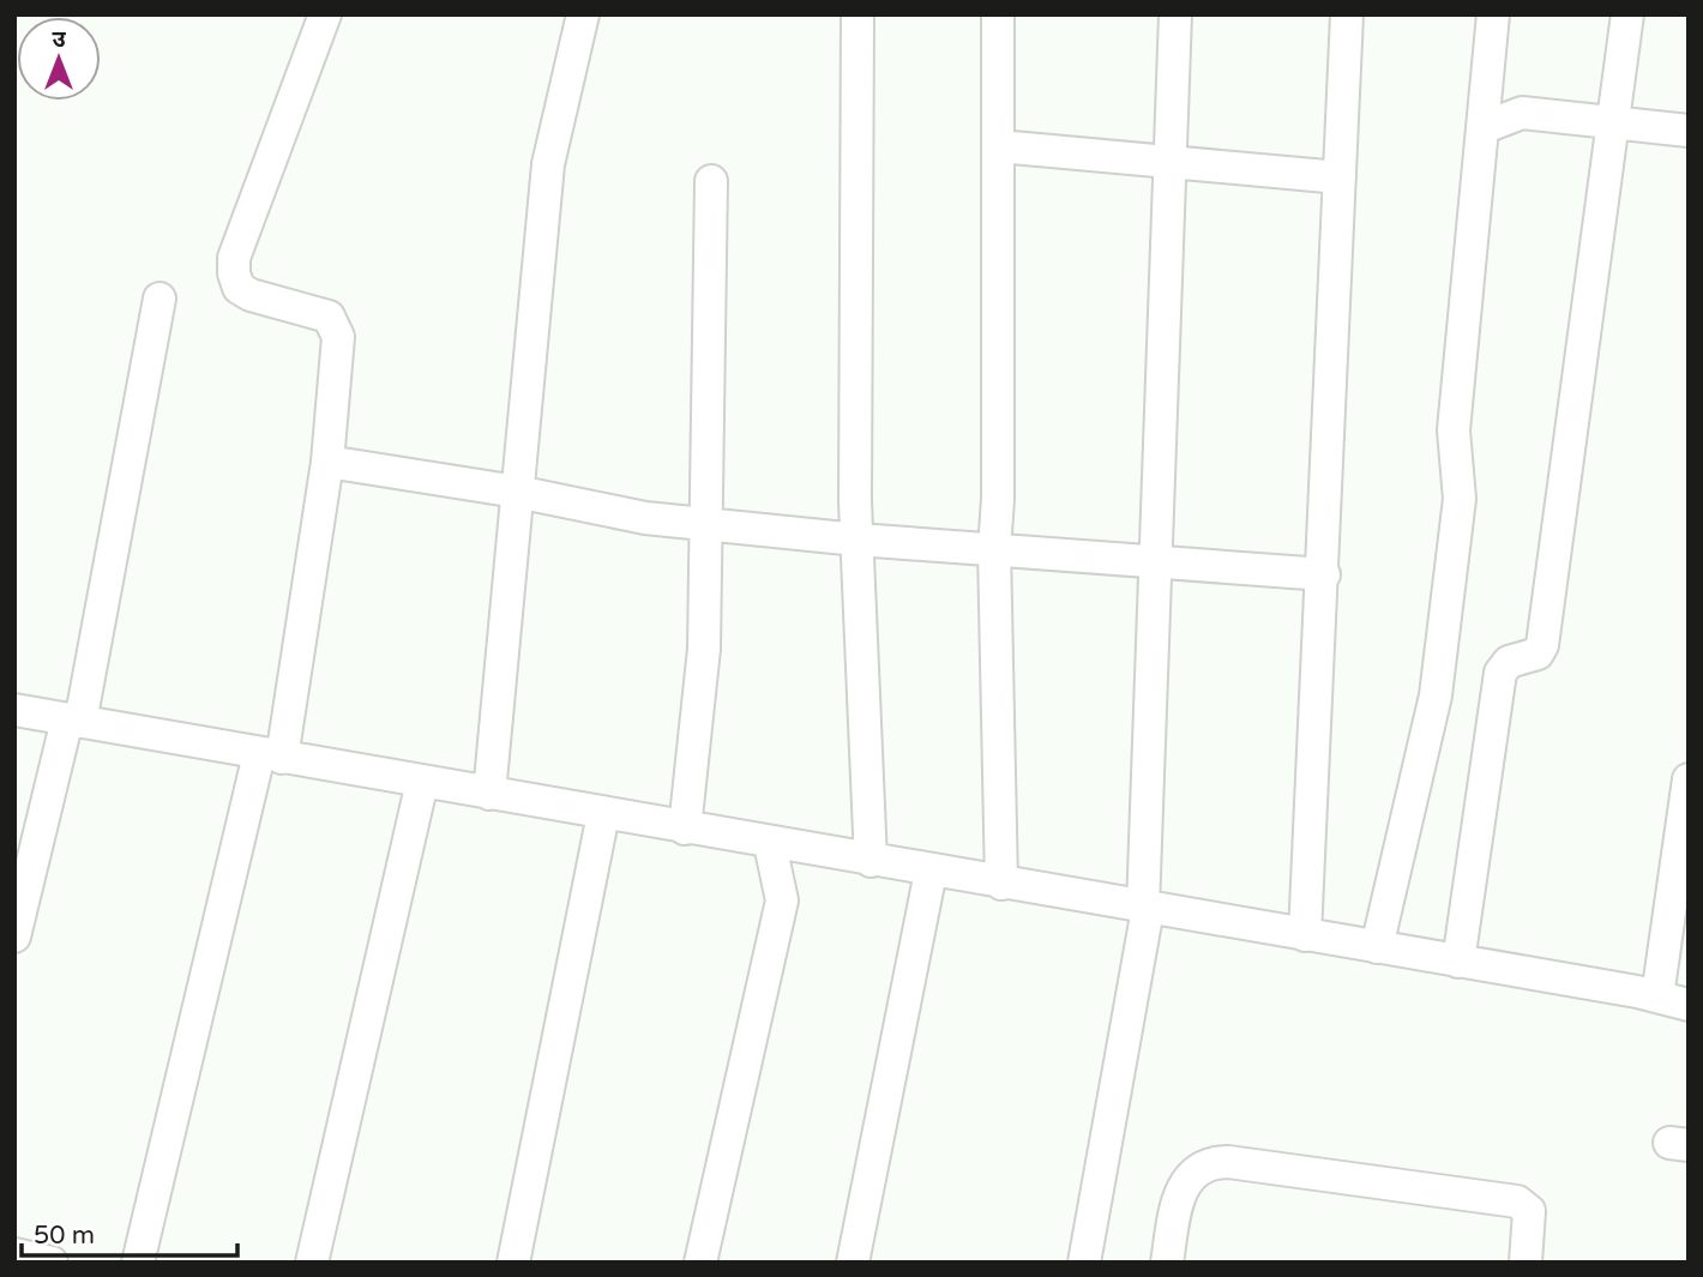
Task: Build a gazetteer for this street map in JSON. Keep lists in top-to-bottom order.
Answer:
{
  "scale_bar": "50 m",
  "north": "top"
}
